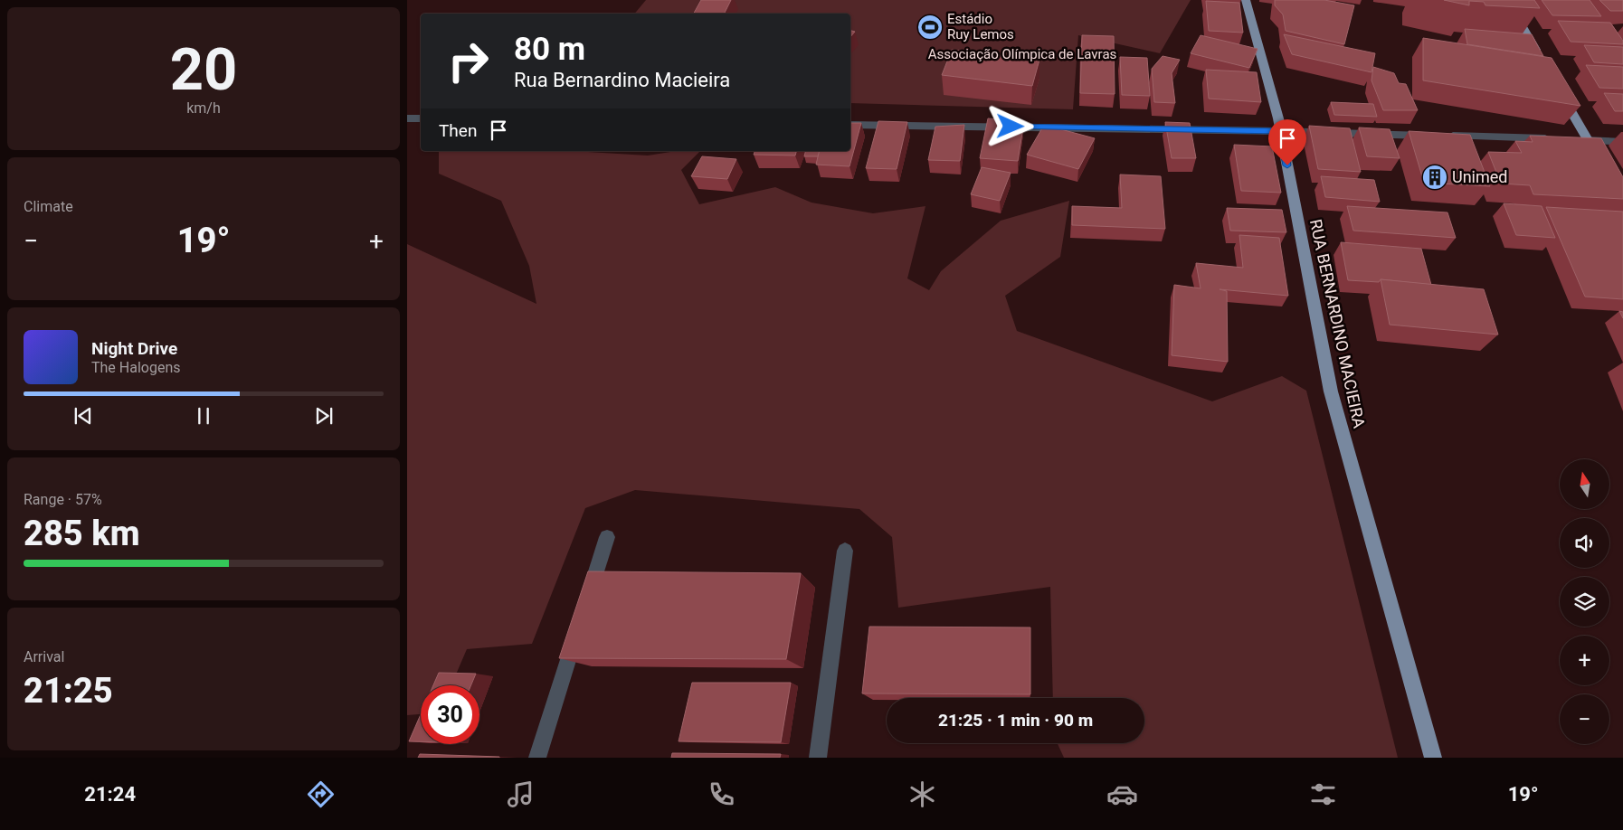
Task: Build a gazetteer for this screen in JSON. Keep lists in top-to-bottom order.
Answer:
{
  "streets": {
    "main road": ["RUA BERNARDINO MACIEIRA"]
  },
  "parks": ["Associação Olímpica de Lavras"],
  "places": {
    "sports": ["Estádio Ruy Lemos"],
    "building": ["Unimed"]
  },
  "north": "top",
  "page": {
    "tile": [
      ["20", "km/h"],
      "Climate",
      ["Range · 57%", "285 km"],
      ["Arrival", "21:25"]
    ],
    "turn": ["80 m", "Rua Bernardino Macieira"],
    "then": "Then",
    "heat": ["−", "19°", "+"],
    "song": ["Night Drive", "The Halogens"],
    "map_buttons": ["+", "−"],
    "limit": "30",
    "trip": "21:25 · 1 min · 90 m",
    "tabs": ["21:24", "19°"]
  }
}
